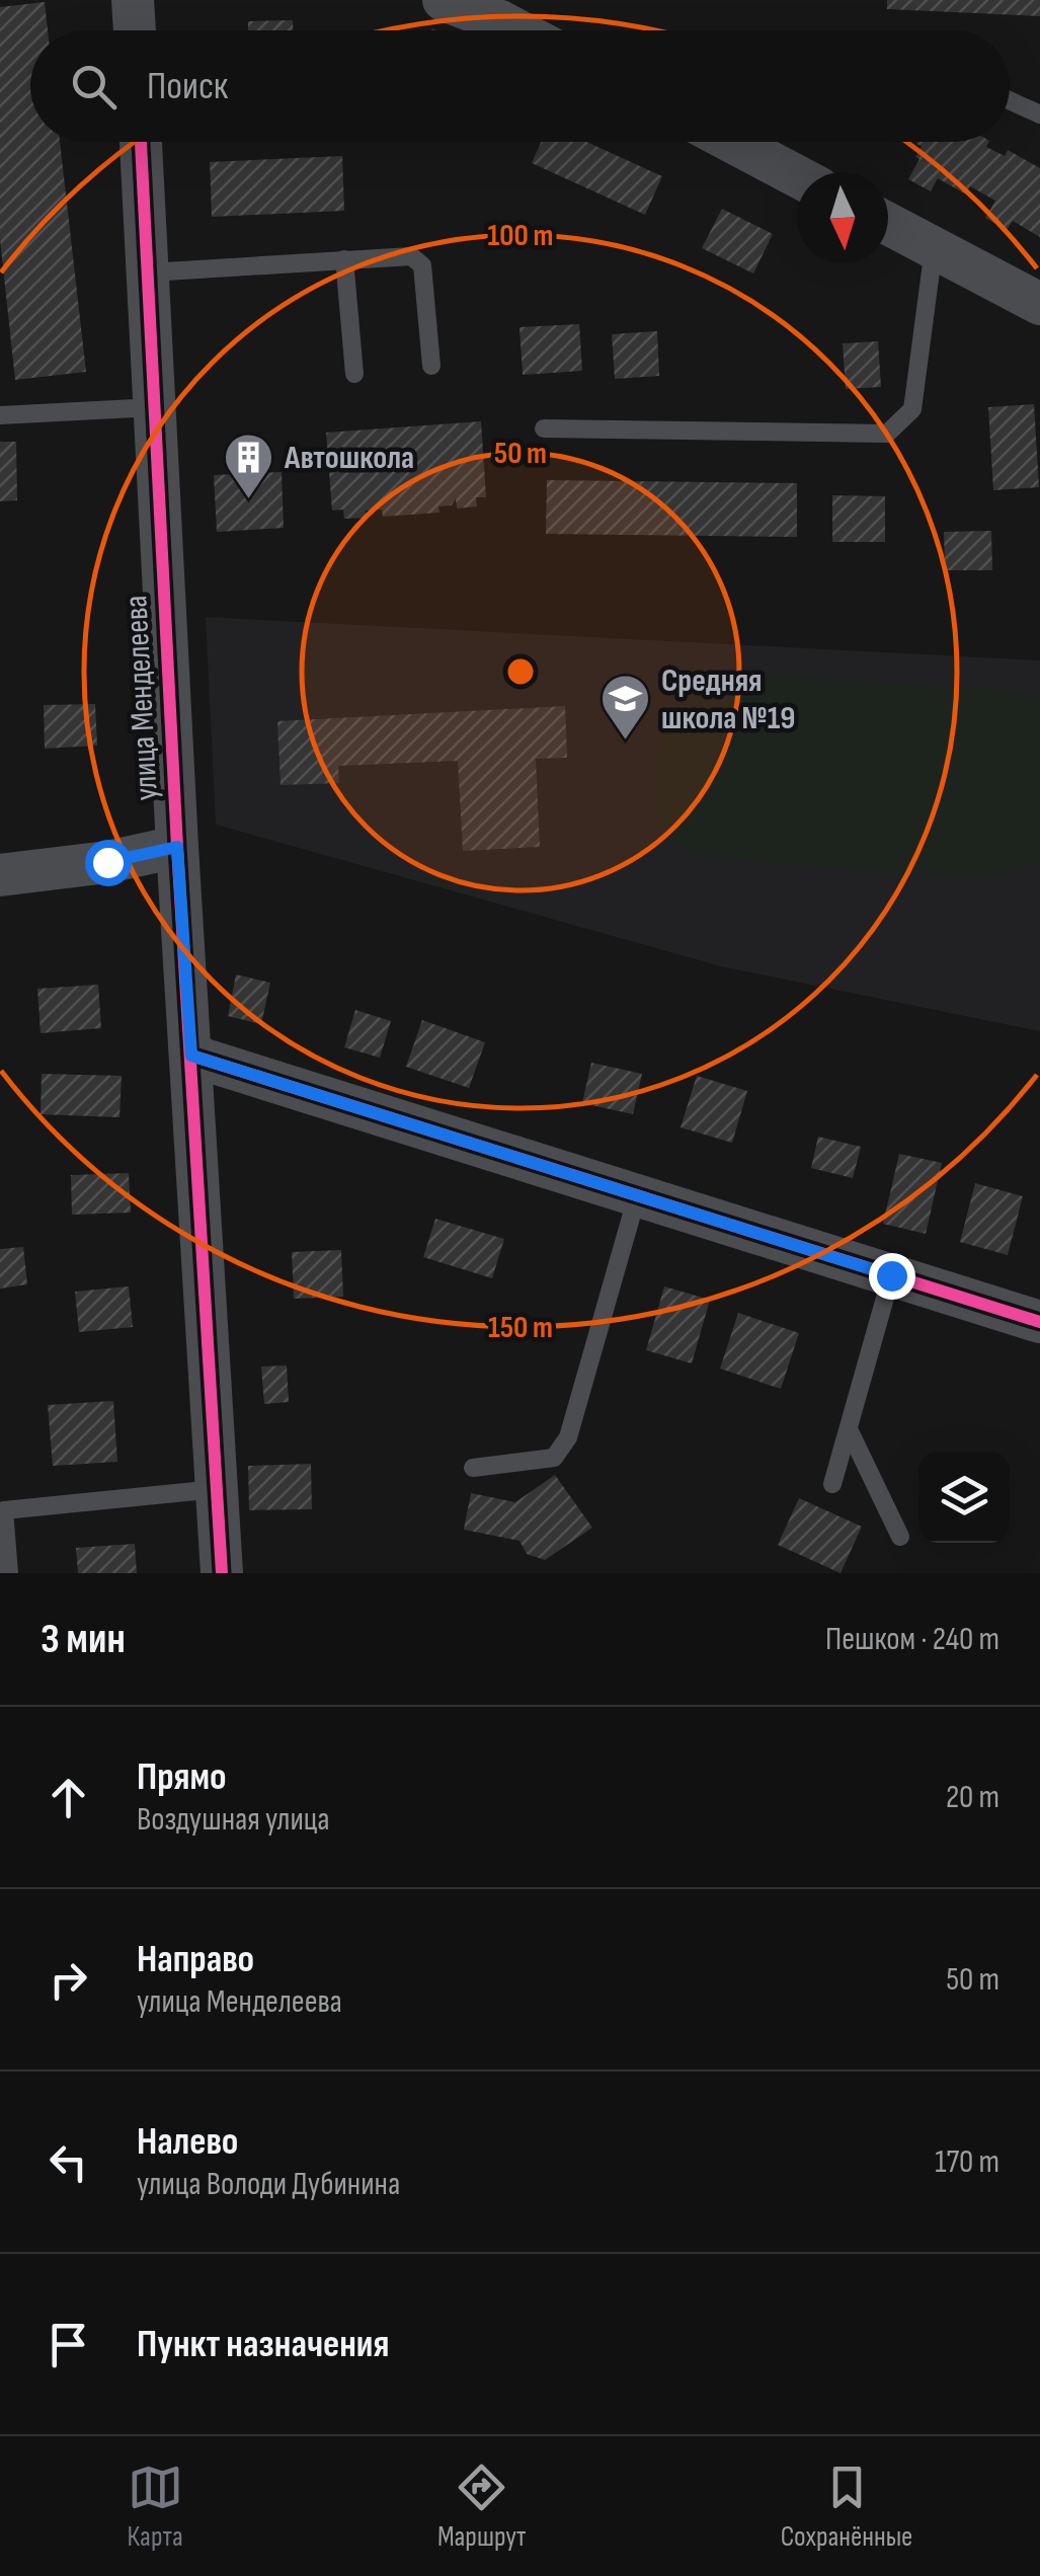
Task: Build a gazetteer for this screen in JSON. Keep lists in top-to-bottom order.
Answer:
{
  "streets": {
    "street": ["улица Менделеева"]
  },
  "places": {
    "building": ["Автошкола"],
    "school or university": ["Средняя школа №19"]
  },
  "north": "bottom",
  "page": {
    "search": "Поиск",
    "heading": ["3 мин", "Пешком · 240 m"],
    "list": [
      ["Прямо", "Воздушная улица", "20 m"],
      ["Направо", "улица Менделеева", "50 m"],
      ["Налево", "улица Володи Дубинина", "170 m"],
      "Пункт назначения"
    ],
    "nav": ["Карта", "Маршрут", "Сохранённые"]
  },
  "rings": ["100 m", "50 m", "150 m"]
}
